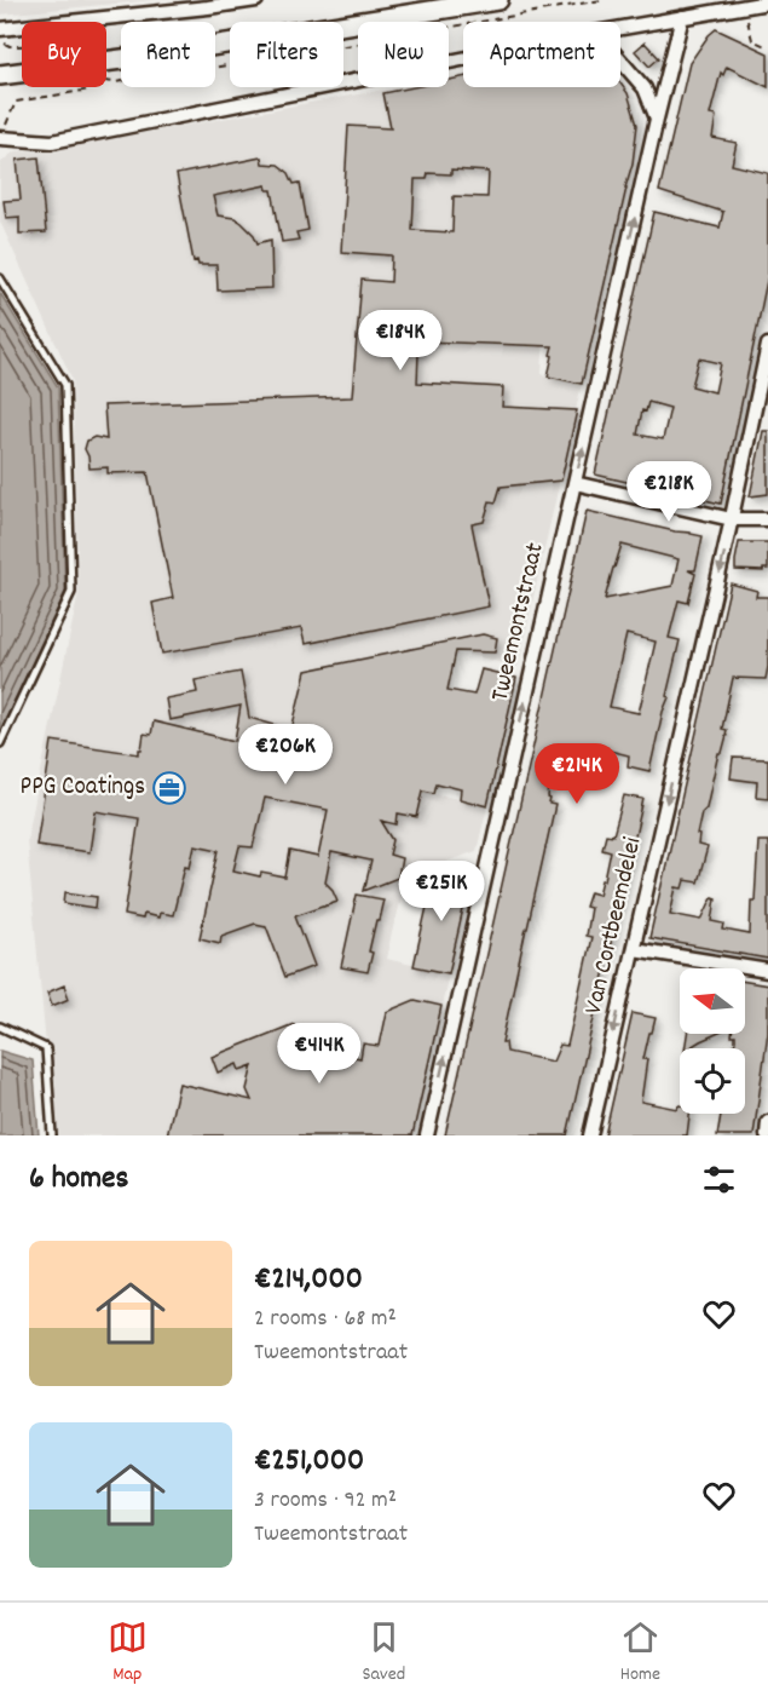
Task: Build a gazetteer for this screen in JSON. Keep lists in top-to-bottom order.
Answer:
{
  "streets": {
    "street": ["Tweemontstraat", "Van Cortbeemdelei"]
  },
  "one_way": ["Tweemontstraat", "Van Cortbeemdelei"],
  "places": {
    "office": ["PPG Coatings"]
  },
  "north": "left",
  "page": {
    "chip": [
      "Buy",
      "Rent",
      "Filters",
      "New",
      "Apartment"
    ],
    "price": [
      "€184K",
      "€218K",
      "€206K",
      "€214K",
      "€251K",
      "€414K"
    ],
    "heading": "6 homes",
    "list": [
      {
        "name": "€214,000",
        "note": "2 rooms · 68 m² · Tweemontstraat"
      },
      {
        "name": "€251,000",
        "note": "3 rooms · 92 m² · Tweemontstraat"
      }
    ],
    "tabs": ["Map", "Saved", "Home"]
  }
}
